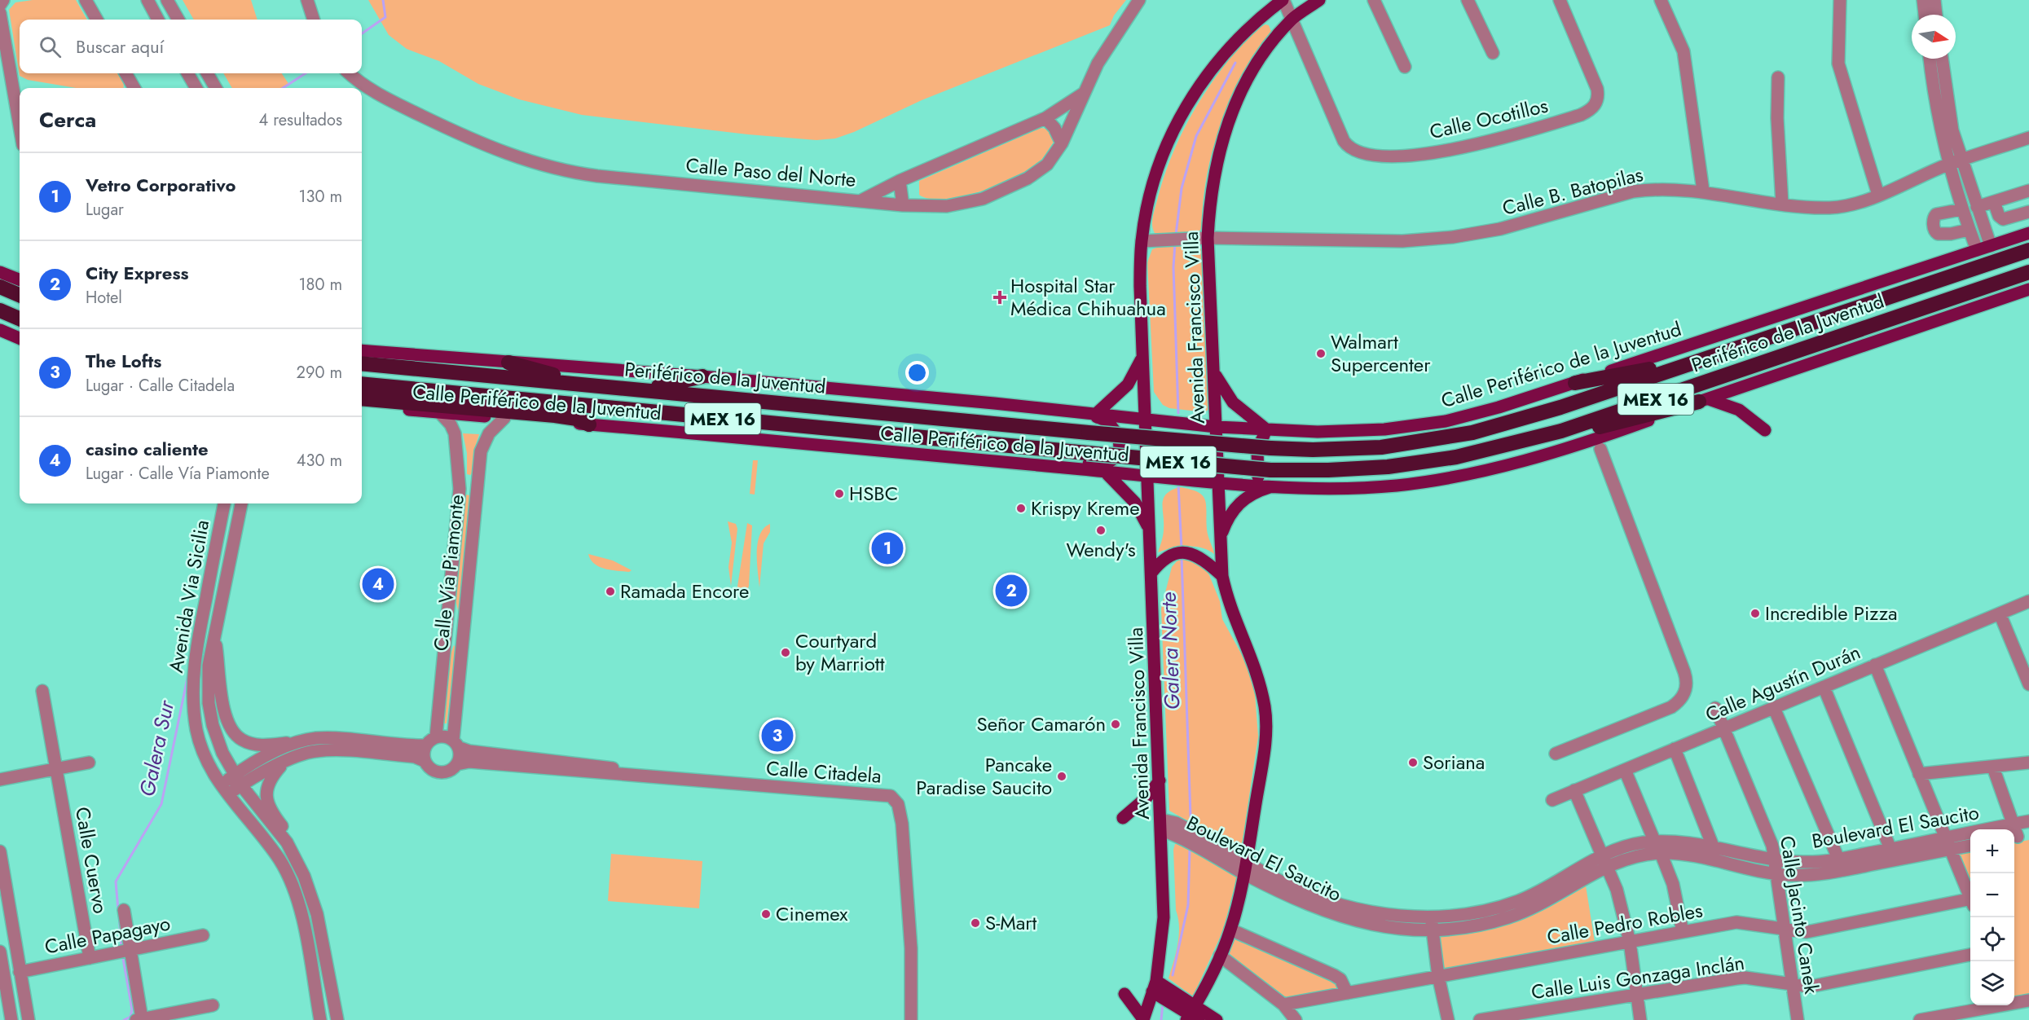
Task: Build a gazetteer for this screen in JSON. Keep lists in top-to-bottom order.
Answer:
{
  "streets": {
    "highway": ["Periférico de la Juventud", "MEX 16"],
    "main road": ["Avenida Francisco Villa", "Calle Periférico de la Juventud"],
    "street": [
      "Calle Ocotillos",
      "Calle Paso del Norte",
      "Calle B. Batopilas",
      "Calle Vía Piamonte",
      "Avenida Via Sicilia",
      "Calle Agustín Durán",
      "Calle Citadela",
      "Boulevard El Saucito",
      "Calle Cuervo",
      "Calle Jacinto Canek",
      "Calle Pedro Robles",
      "Calle Papagayo",
      "Calle Luis Gonzaga Inclán"
    ]
  },
  "crossings": [
    ["Calle Ocotillos", "Avenida Francisco Villa"],
    ["Calle B. Batopilas", "Avenida Francisco Villa"],
    ["Avenida Francisco Villa", "Calle Periférico de la Juventud"],
    ["Avenida Francisco Villa", "Boulevard El Saucito"],
    ["Calle Periférico de la Juventud", "Calle Vía Piamonte"],
    ["Calle Vía Piamonte", "Calle Citadela"],
    ["Calle Agustín Durán", "Calle Jacinto Canek"],
    ["Boulevard El Saucito", "Calle Jacinto Canek"],
    ["Calle Cuervo", "Calle Papagayo"],
    ["Calle Jacinto Canek", "Calle Pedro Robles"],
    ["Calle Jacinto Canek", "Calle Luis Gonzaga Inclán"]
  ],
  "water": ["Galera Norte", "Galera Sur"],
  "places": {
    "health": ["Hospital Star Médica Chihuahua"],
    "other": [
      "Walmart Supercenter",
      "HSBC",
      "Krispy Kreme",
      "Wendy's",
      "Ramada Encore",
      "Incredible Pizza",
      "Courtyard by Marriott",
      "Señor Camarón",
      "Soriana",
      "Pancake Paradise Saucito",
      "Cinemex",
      "S-Mart"
    ]
  },
  "north": "right",
  "page": {
    "search": "Buscar aquí",
    "heading": ["Cerca", "4 resultados"],
    "list": [
      {
        "mark": "1",
        "name": "Vetro Corporativo",
        "note": "Lugar",
        "value": "130 m"
      },
      {
        "mark": "2",
        "name": "City Express",
        "note": "Hotel",
        "value": "180 m"
      },
      {
        "mark": "3",
        "name": "The Lofts",
        "note": "Lugar · Calle Citadela",
        "value": "290 m"
      },
      {
        "mark": "4",
        "name": "casino caliente",
        "note": "Lugar · Calle Vía Piamonte",
        "value": "430 m"
      }
    ],
    "pins": [
      "1",
      "4",
      "2",
      "3"
    ],
    "map_buttons": ["+", "−"]
  }
}
